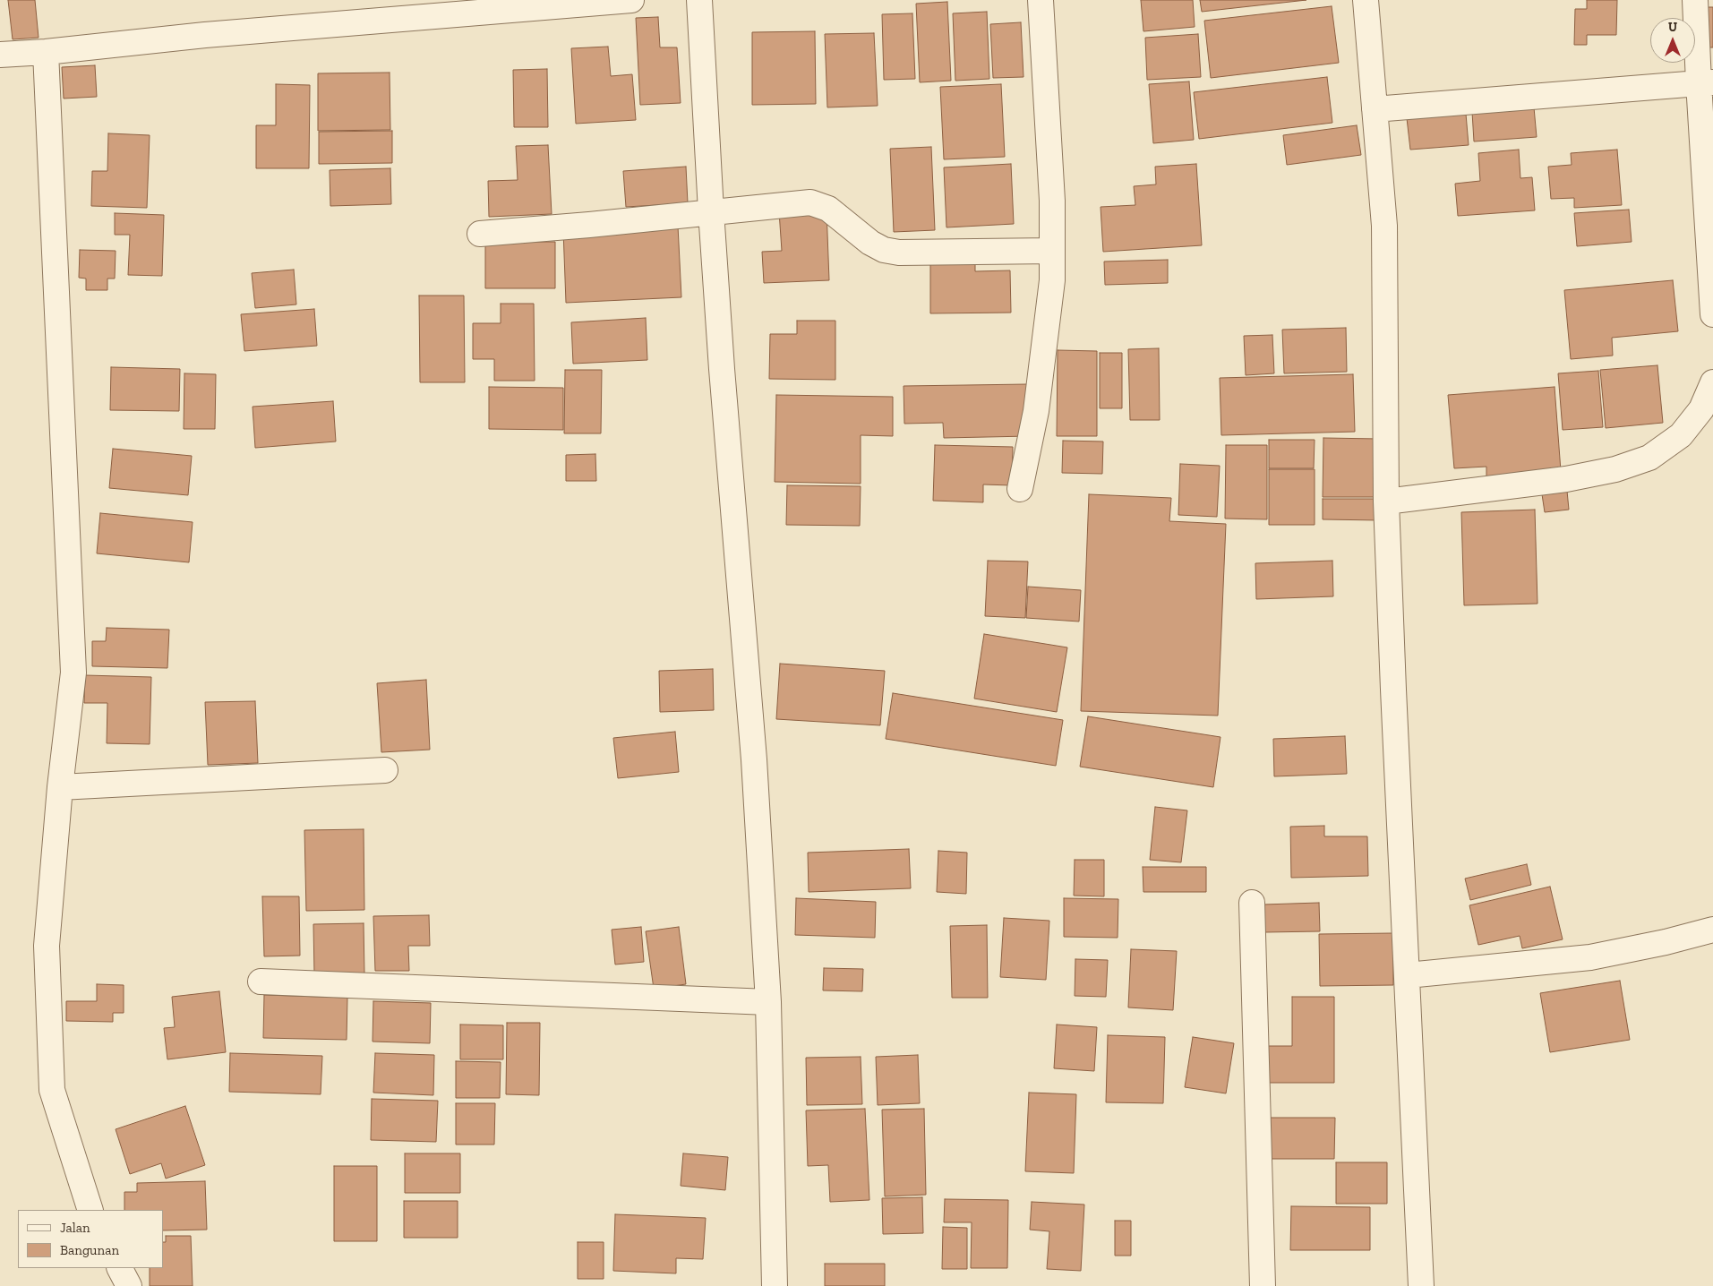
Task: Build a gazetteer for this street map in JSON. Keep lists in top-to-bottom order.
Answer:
{
  "legend": ["Jalan", "Bangunan"],
  "north": "top"
}
